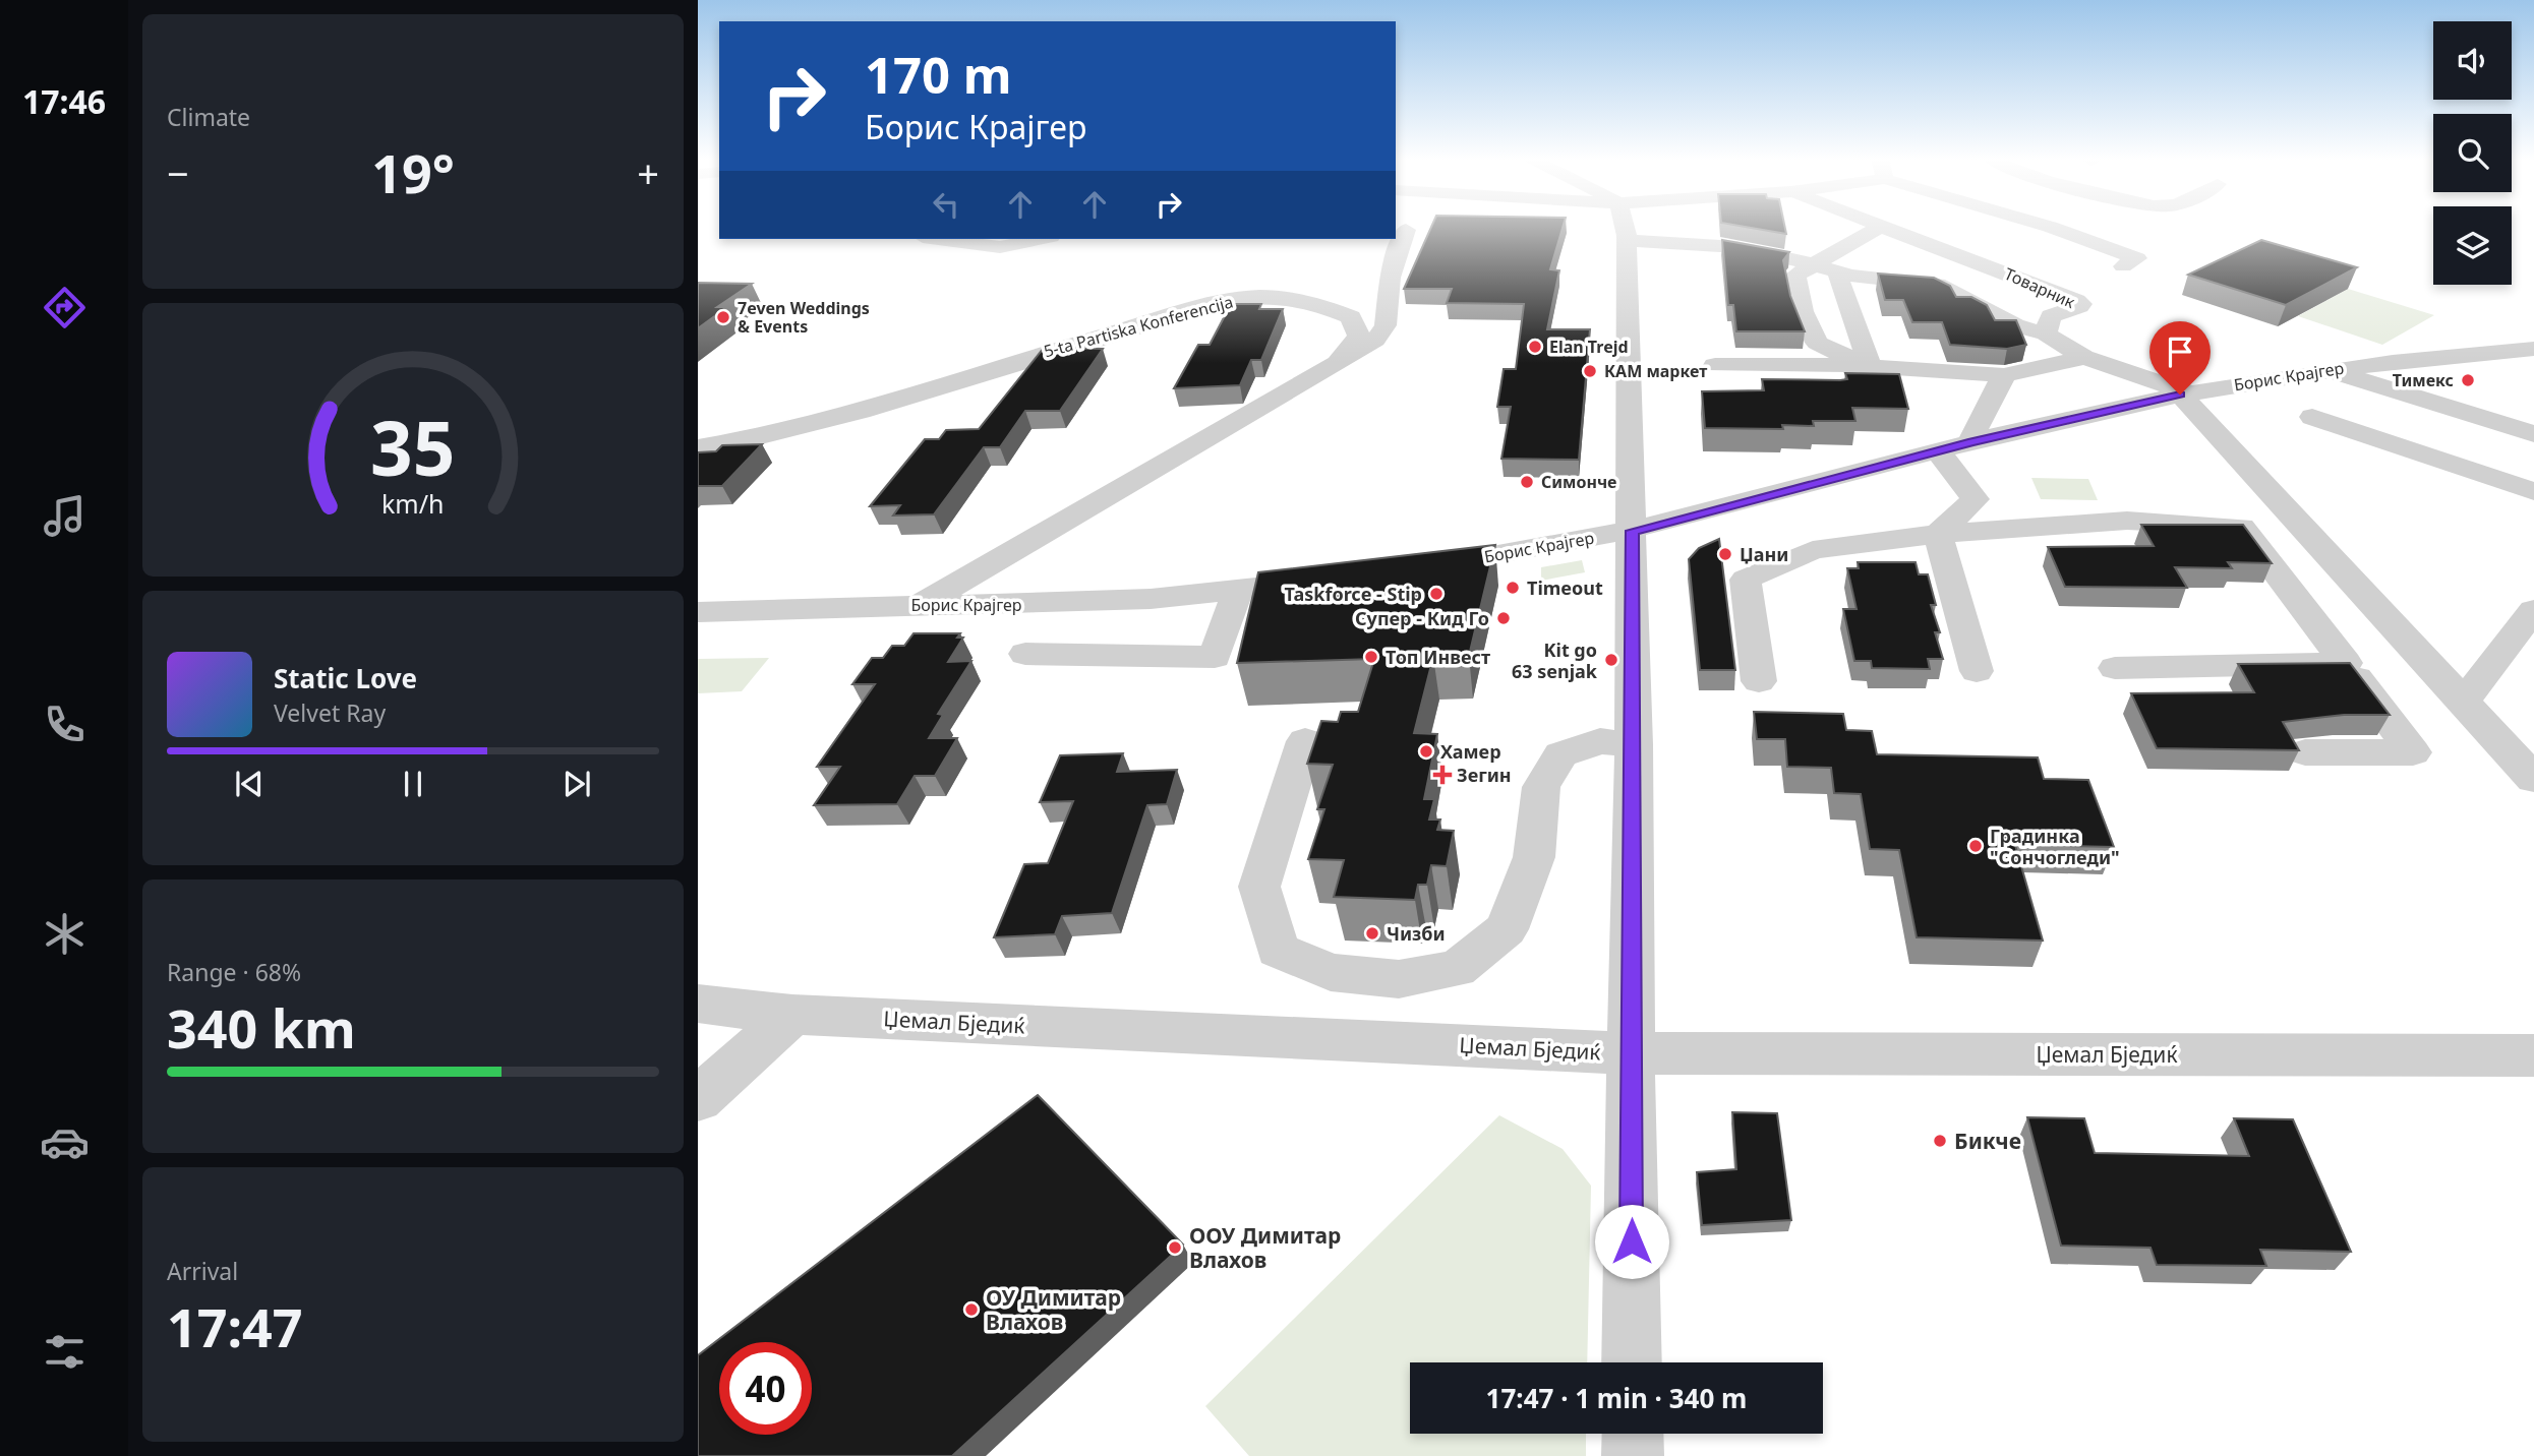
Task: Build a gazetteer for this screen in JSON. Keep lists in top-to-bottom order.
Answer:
{
  "streets": {
    "street": [
      "Товарник",
      "5-ta Partiska Konferencija",
      "Борис Крајгер",
      "Џемал Бједиќ"
    ]
  },
  "places": {
    "other": [
      "7even Weddings & Events",
      "Elan Trejd",
      "КАМ маркет",
      "Тимекс",
      "Симонче",
      "Џани",
      "Timeout",
      "Taskforce - Stip",
      "Супер - Кид Го",
      "Топ Инвест",
      "Kit go 63 senjak",
      "Хамер",
      "Градинка \"Сончогледи\"",
      "Чизби",
      "Бикче",
      "ООУ Димитар Влахов",
      "ОУ Димитар Влахов"
    ],
    "health": ["Зегин"]
  },
  "page": {
    "tabs": "17:46",
    "tile": [
      "Climate",
      ["Range · 68%", "340 km"],
      ["Arrival", "17:47"]
    ],
    "turn": ["170 m", "Борис Крајгер"],
    "heat": ["−", "19°", "+"],
    "song": ["Static Love", "Velvet Ray"],
    "limit": "40",
    "trip": "17:47 · 1 min · 340 m",
    "gauge": ["35", "km/h"]
  }
}
